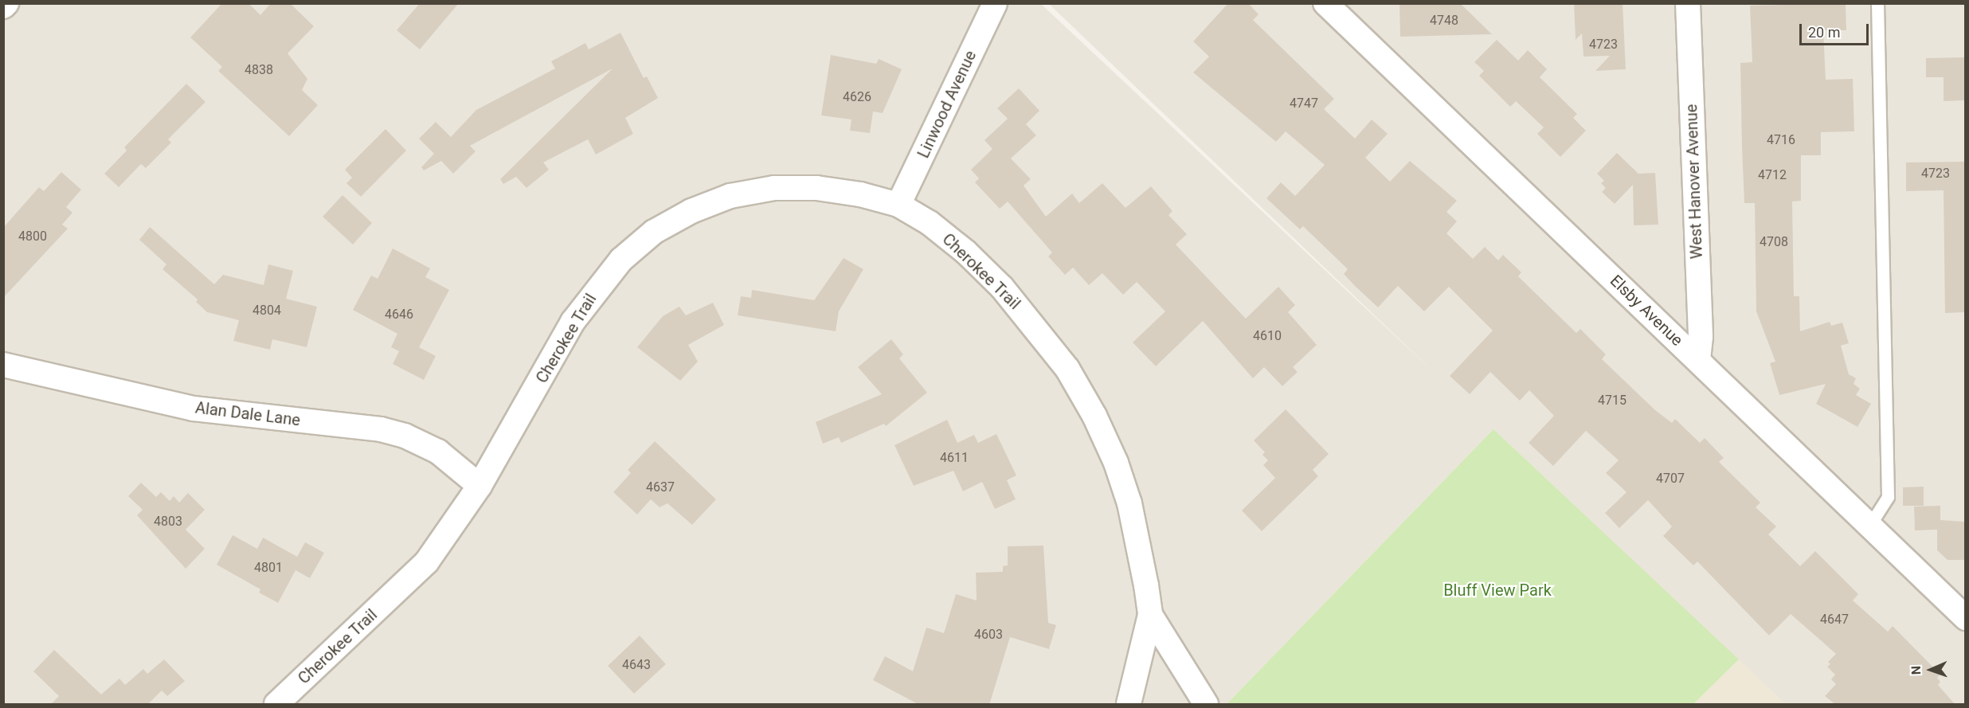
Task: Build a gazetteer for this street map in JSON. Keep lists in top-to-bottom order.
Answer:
{
  "streets": {
    "street": [
      "Linwood Avenue",
      "West Hanover Avenue",
      "Cherokee Trail",
      "Elsby Avenue",
      "Alan Dale Lane"
    ]
  },
  "crossings": [
    ["Linwood Avenue", "Cherokee Trail"],
    ["West Hanover Avenue", "Elsby Avenue"],
    ["Cherokee Trail", "Alan Dale Lane"]
  ],
  "parks": ["Bluff View Park"],
  "house_numbers": [
    "4748",
    "4723",
    "4838",
    "4626",
    "4747",
    "4716",
    "4723",
    "4712",
    "4800",
    "4708",
    "4804",
    "4646",
    "4610",
    "4715",
    "4611",
    "4707",
    "4637",
    "4803",
    "4801",
    "4647",
    "4603",
    "4643"
  ],
  "scale_bar": "20 m",
  "north": "left"
}
